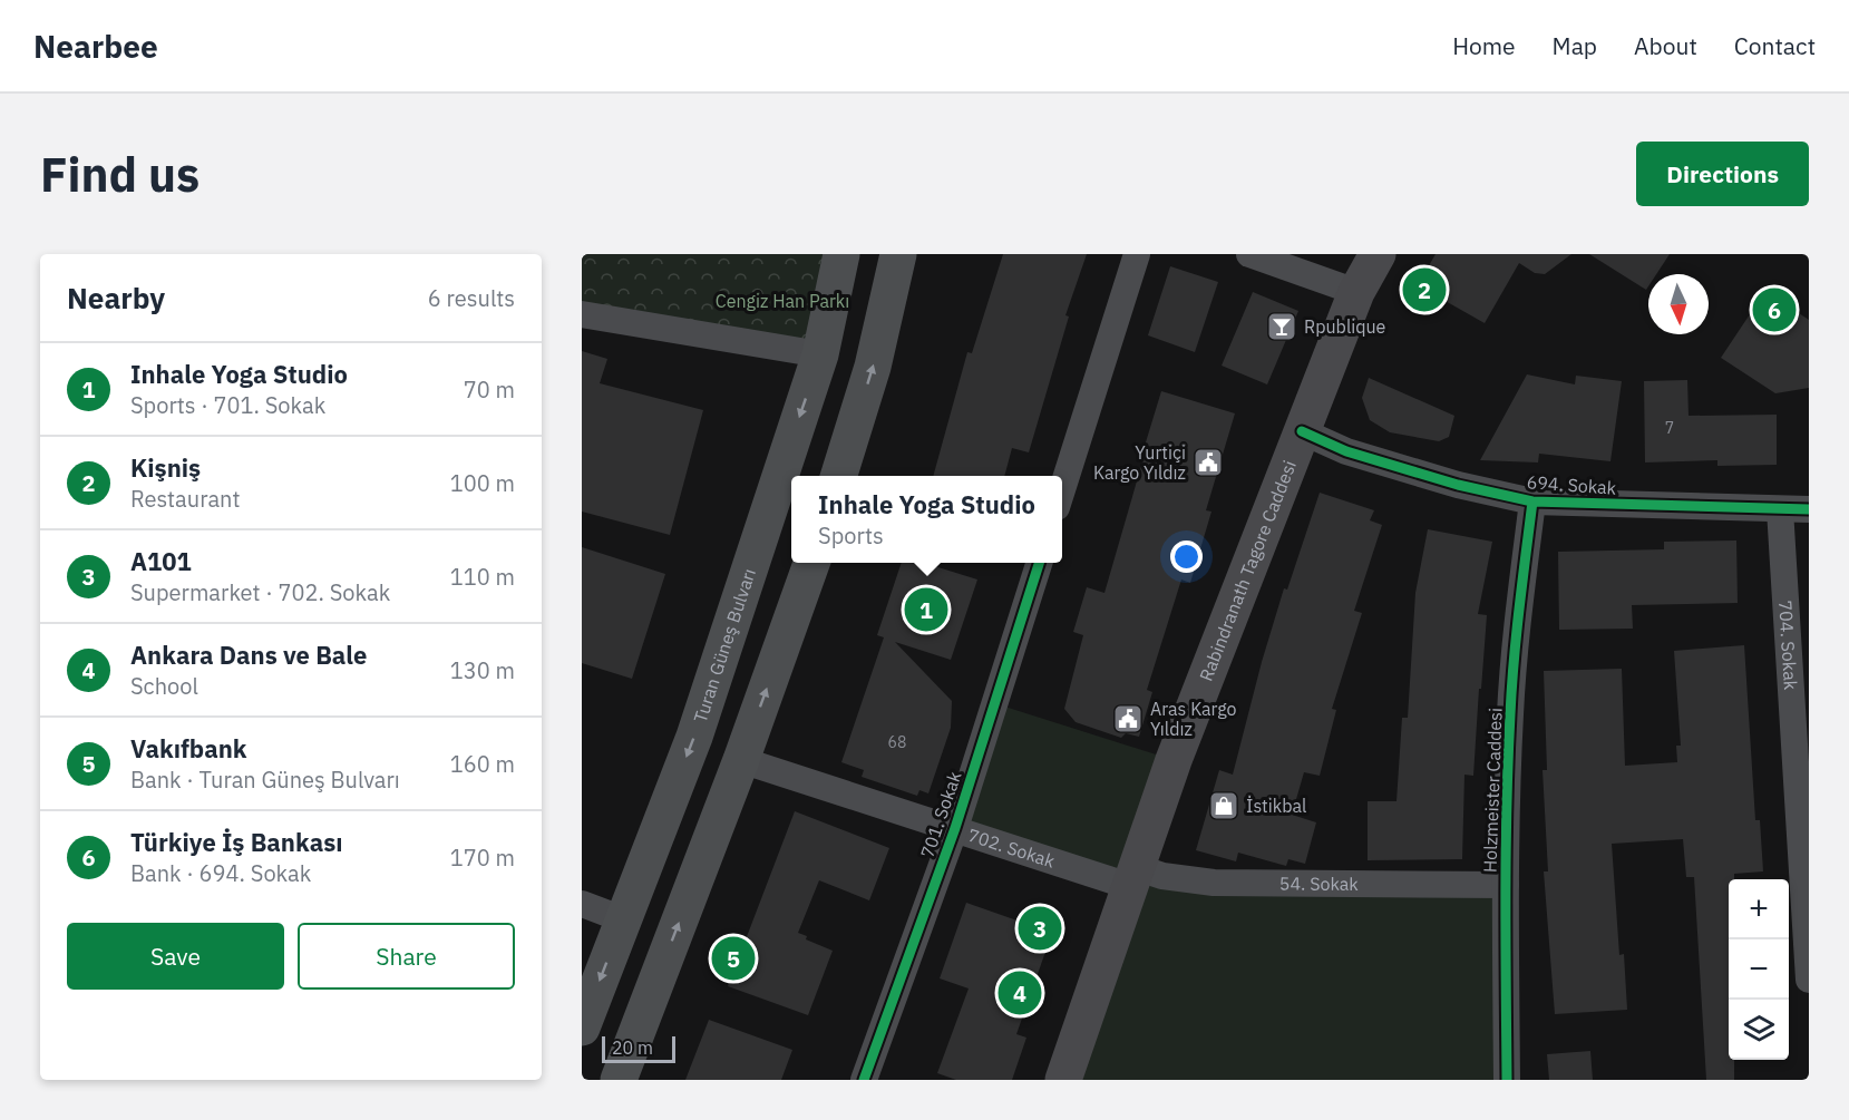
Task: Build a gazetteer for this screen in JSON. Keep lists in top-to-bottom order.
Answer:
{
  "streets": {
    "main road": ["Rabindranath Tagore Caddesi", "Turan Güneş Bulvarı"],
    "street": [
      "694. Sokak",
      "704. Sokak",
      "Holzmeister Caddesi",
      "701. Sokak",
      "702. Sokak",
      "54. Sokak"
    ]
  },
  "crossings": [
    ["694. Sokak", "Rabindranath Tagore Caddesi"],
    ["694. Sokak", "704. Sokak"],
    ["694. Sokak", "Holzmeister Caddesi"],
    ["Rabindranath Tagore Caddesi", "702. Sokak"],
    ["Rabindranath Tagore Caddesi", "54. Sokak"],
    ["Holzmeister Caddesi", "54. Sokak"],
    ["701. Sokak", "702. Sokak"],
    ["702. Sokak", "54. Sokak"]
  ],
  "parks": ["Cengiz Han Parkı"],
  "places": {
    "bar": ["Rpublique"],
    "public building": ["Yurtiçi Kargo Yıldız", "Aras Kargo Yıldız"],
    "shop": ["İstikbal"]
  },
  "house_numbers": ["7", "68"],
  "scale_bar": "20 m",
  "north": "bottom",
  "page": {
    "header": "Nearbee",
    "nav": [
      "Home",
      "Map",
      "About",
      "Contact"
    ],
    "buttons": [
      "Directions",
      ["Save", "Share"]
    ],
    "title": "Find us",
    "heading": ["Nearby", "6 results"],
    "pins": [
      "2",
      "6",
      "1",
      "3",
      "5",
      "4"
    ],
    "list": [
      {
        "mark": "1",
        "name": "Inhale Yoga Studio",
        "note": "Sports · 701. Sokak",
        "value": "70 m"
      },
      {
        "mark": "2",
        "name": "Kişniş",
        "note": "Restaurant",
        "value": "100 m"
      },
      {
        "mark": "3",
        "name": "A101",
        "note": "Supermarket · 702. Sokak",
        "value": "110 m"
      },
      {
        "mark": "4",
        "name": "Ankara Dans ve Bale",
        "note": "School",
        "value": "130 m"
      },
      {
        "mark": "5",
        "name": "Vakıfbank",
        "note": "Bank · Turan Güneş Bulvarı",
        "value": "160 m"
      },
      {
        "mark": "6",
        "name": "Türkiye İş Bankası",
        "note": "Bank · 694. Sokak",
        "value": "170 m"
      }
    ],
    "popup": ["Inhale Yoga Studio", "Sports"],
    "map_buttons": ["+", "−"],
    "scale": "20 m"
  }
}
